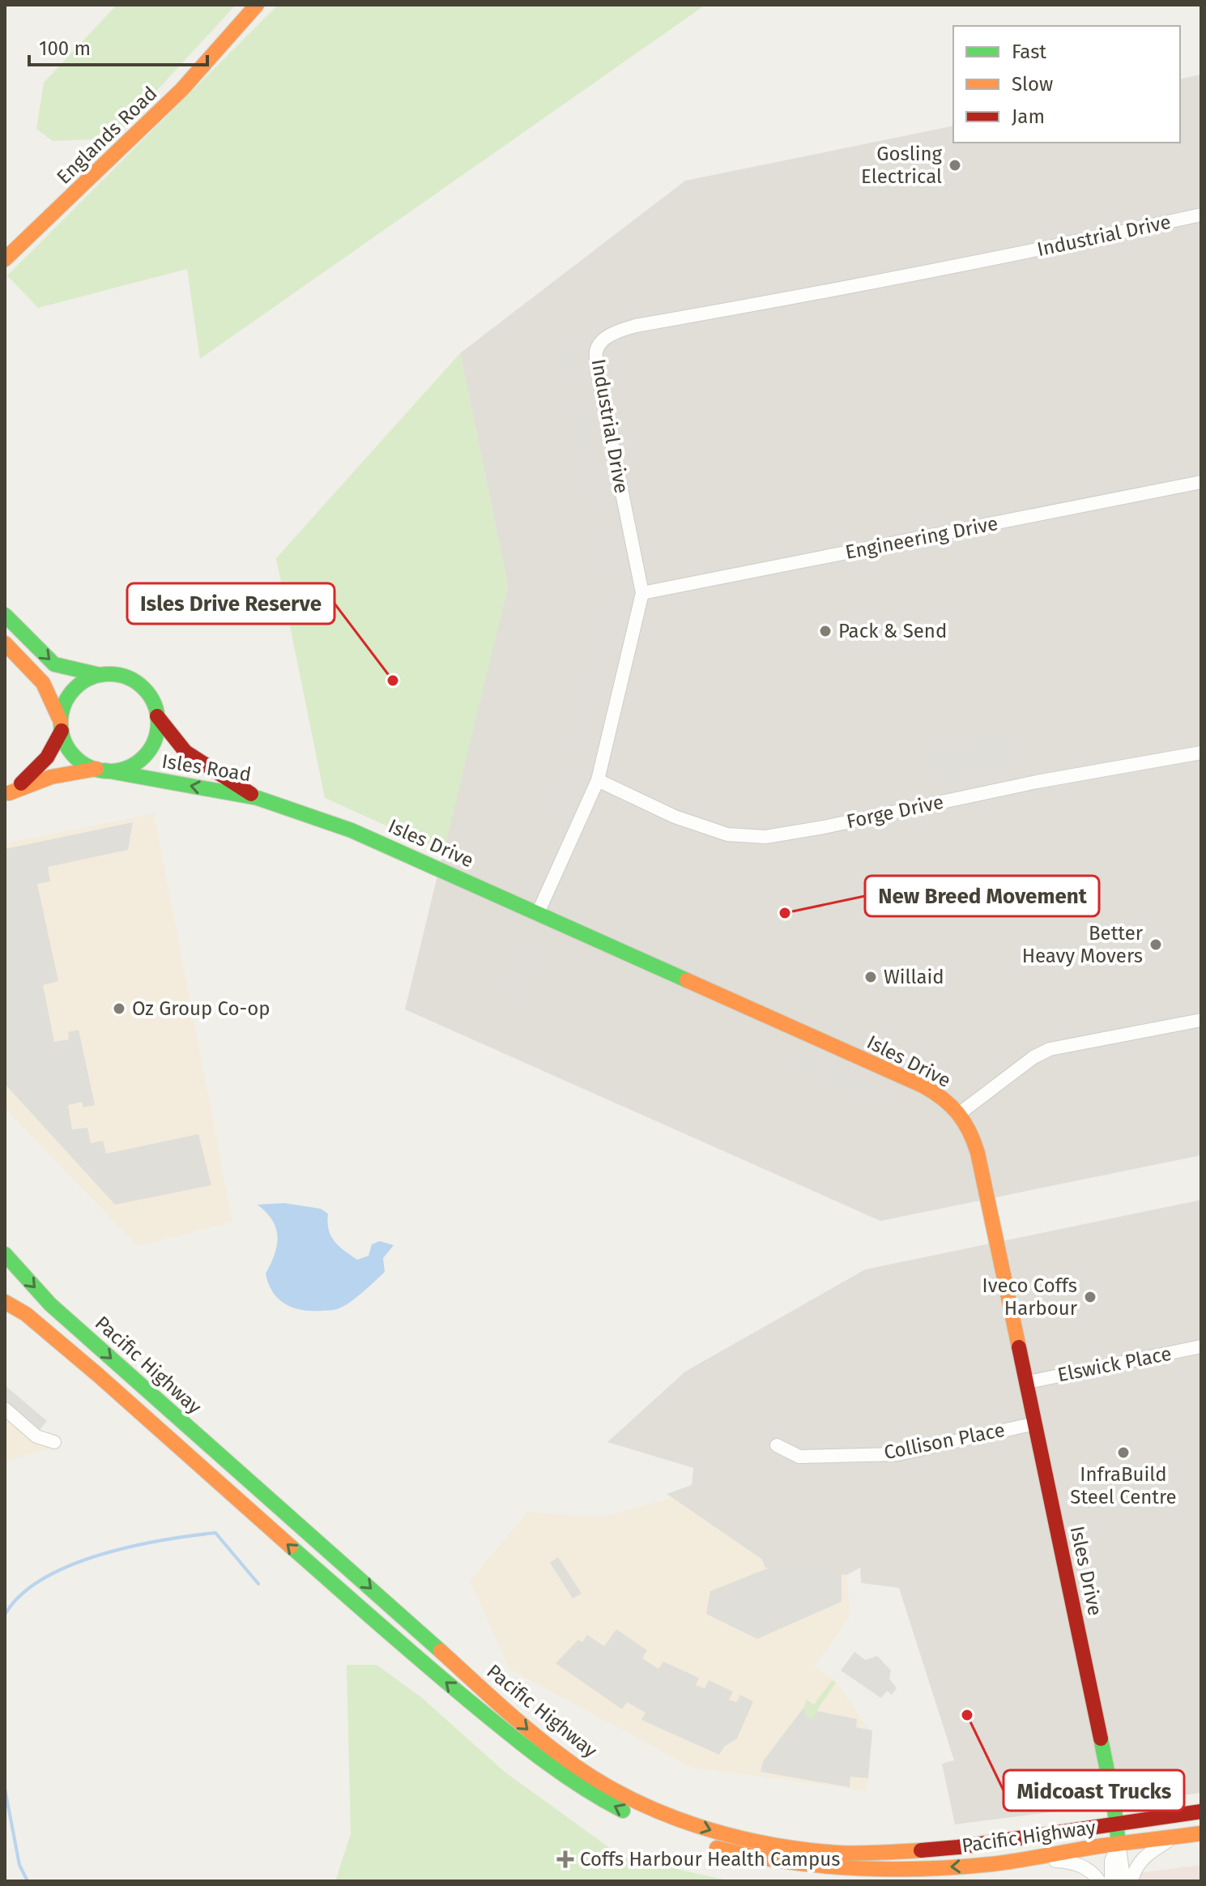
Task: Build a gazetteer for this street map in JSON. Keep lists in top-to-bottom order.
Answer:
{
  "streets": {
    "main road": [
      "Englands Road",
      "Isles Road",
      "Isles Drive",
      "Pacific Highway"
    ],
    "street": [
      "Industrial Drive",
      "Engineering Drive",
      "Forge Drive",
      "Elswick Place",
      "Collison Place"
    ]
  },
  "crossings": [
    ["Industrial Drive", "Engineering Drive"],
    ["Industrial Drive", "Forge Drive"],
    ["Industrial Drive", "Isles Drive"],
    ["Isles Road", "Isles Drive"],
    ["Isles Drive", "Elswick Place"],
    ["Isles Drive", "Pacific Highway"],
    ["Isles Drive", "Collison Place"]
  ],
  "one_way": ["Isles Road"],
  "places": {
    "other": [
      "Gosling Electrical",
      "Pack & Send",
      "Isles Drive Reserve",
      "New Breed Movement",
      "Better Heavy Movers",
      "Willaid",
      "Oz Group Co-op",
      "Iveco Coffs Harbour",
      "InfraBuild Steel Centre",
      "Midcoast Trucks"
    ],
    "health": ["Coffs Harbour Health Campus"]
  },
  "legend": ["Fast", "Slow", "Jam"],
  "scale_bar": "100 m"
}
